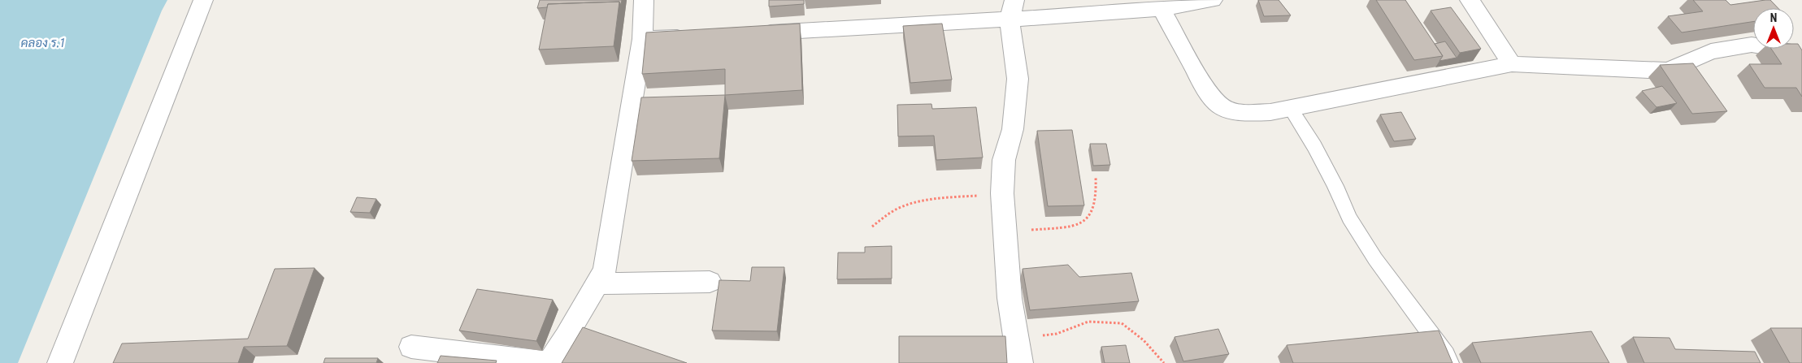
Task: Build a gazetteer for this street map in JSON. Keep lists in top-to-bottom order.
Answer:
{
  "water": ["คลอง ร.1"],
  "north": "top"
}
